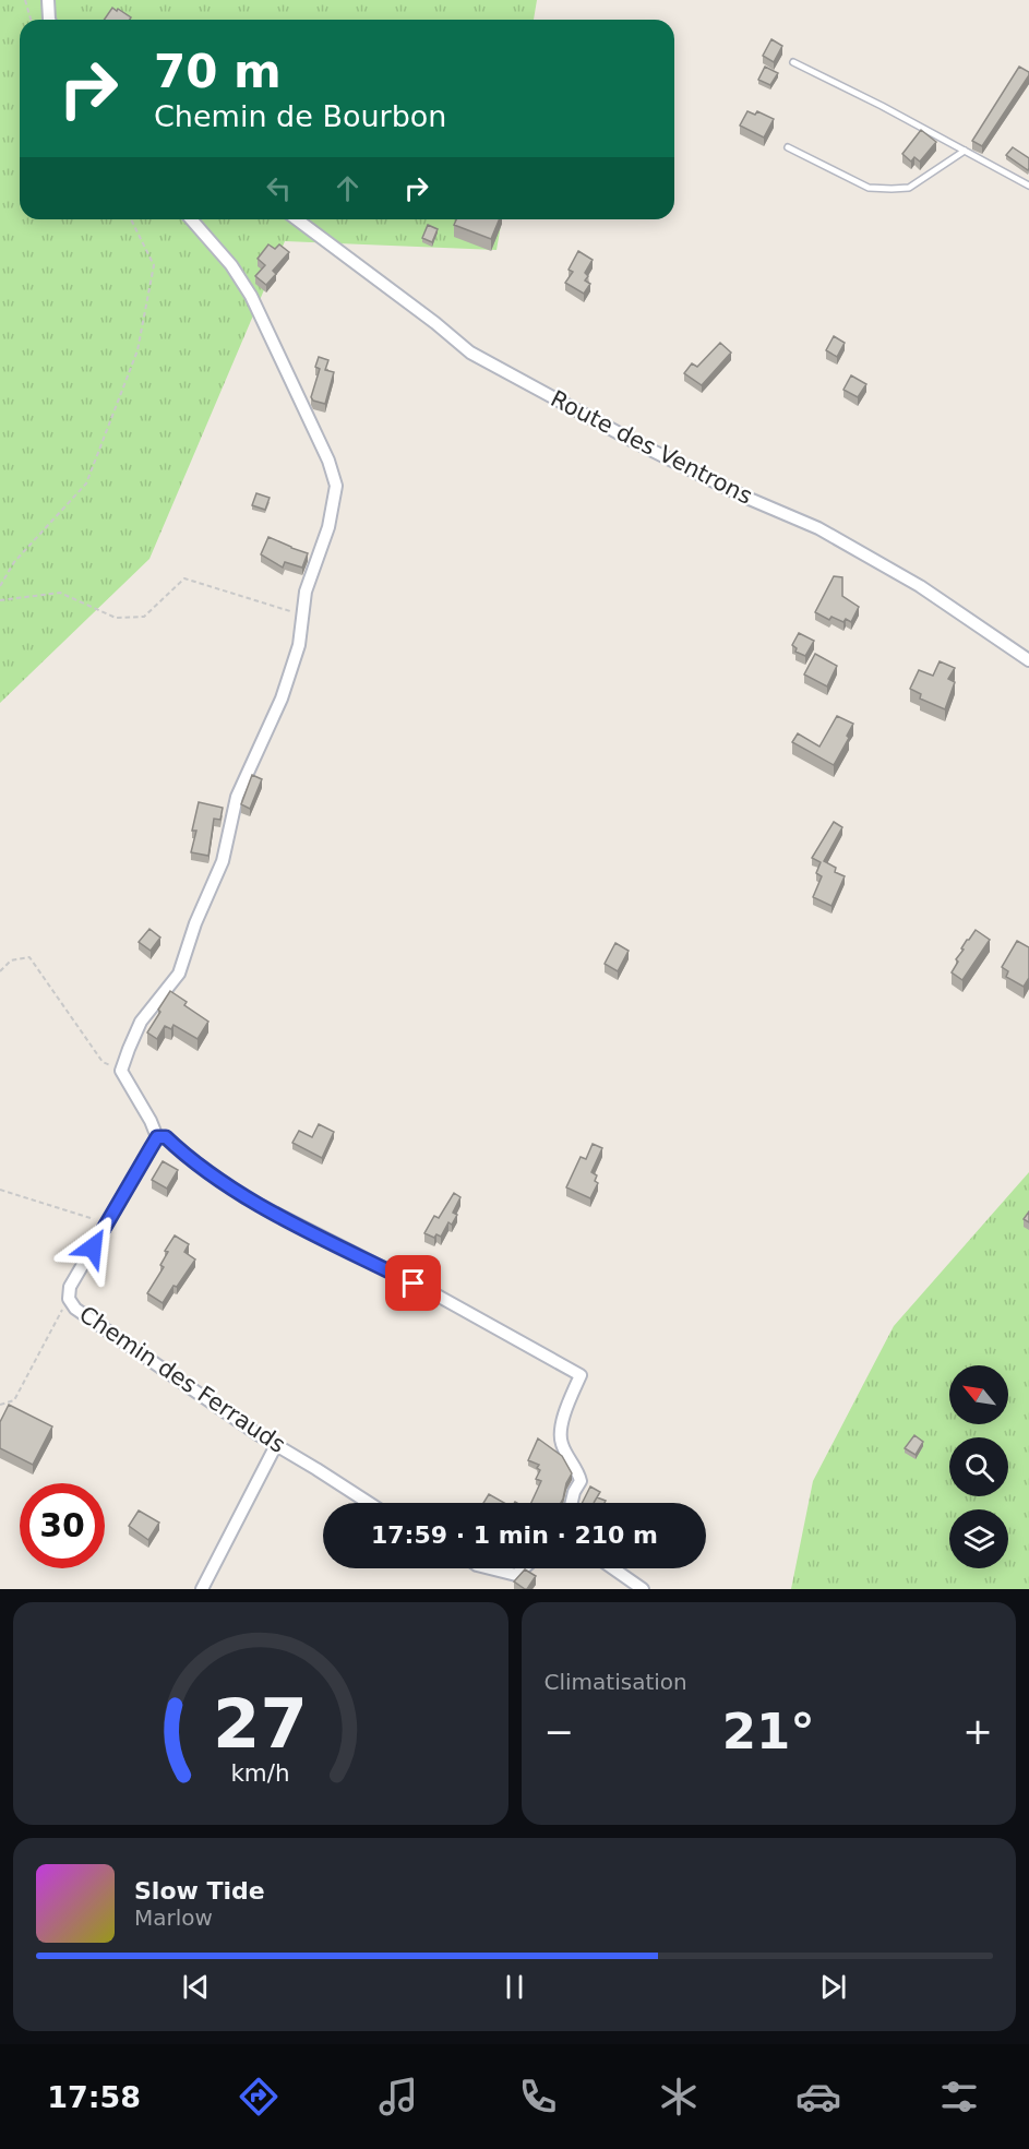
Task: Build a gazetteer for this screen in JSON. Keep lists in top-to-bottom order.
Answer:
{
  "streets": {
    "street": ["Route des Ventrons", "Chemin des Ferrauds"]
  },
  "north": "top left",
  "page": {
    "turn": ["70 m", "Chemin de Bourbon"],
    "limit": "30",
    "trip": "17:59 · 1 min · 210 m",
    "tile": "Climatisation",
    "heat": ["−", "21°", "+"],
    "song": ["Slow Tide", "Marlow"],
    "tabs": "17:58",
    "gauge": ["27", "km/h"]
  }
}
